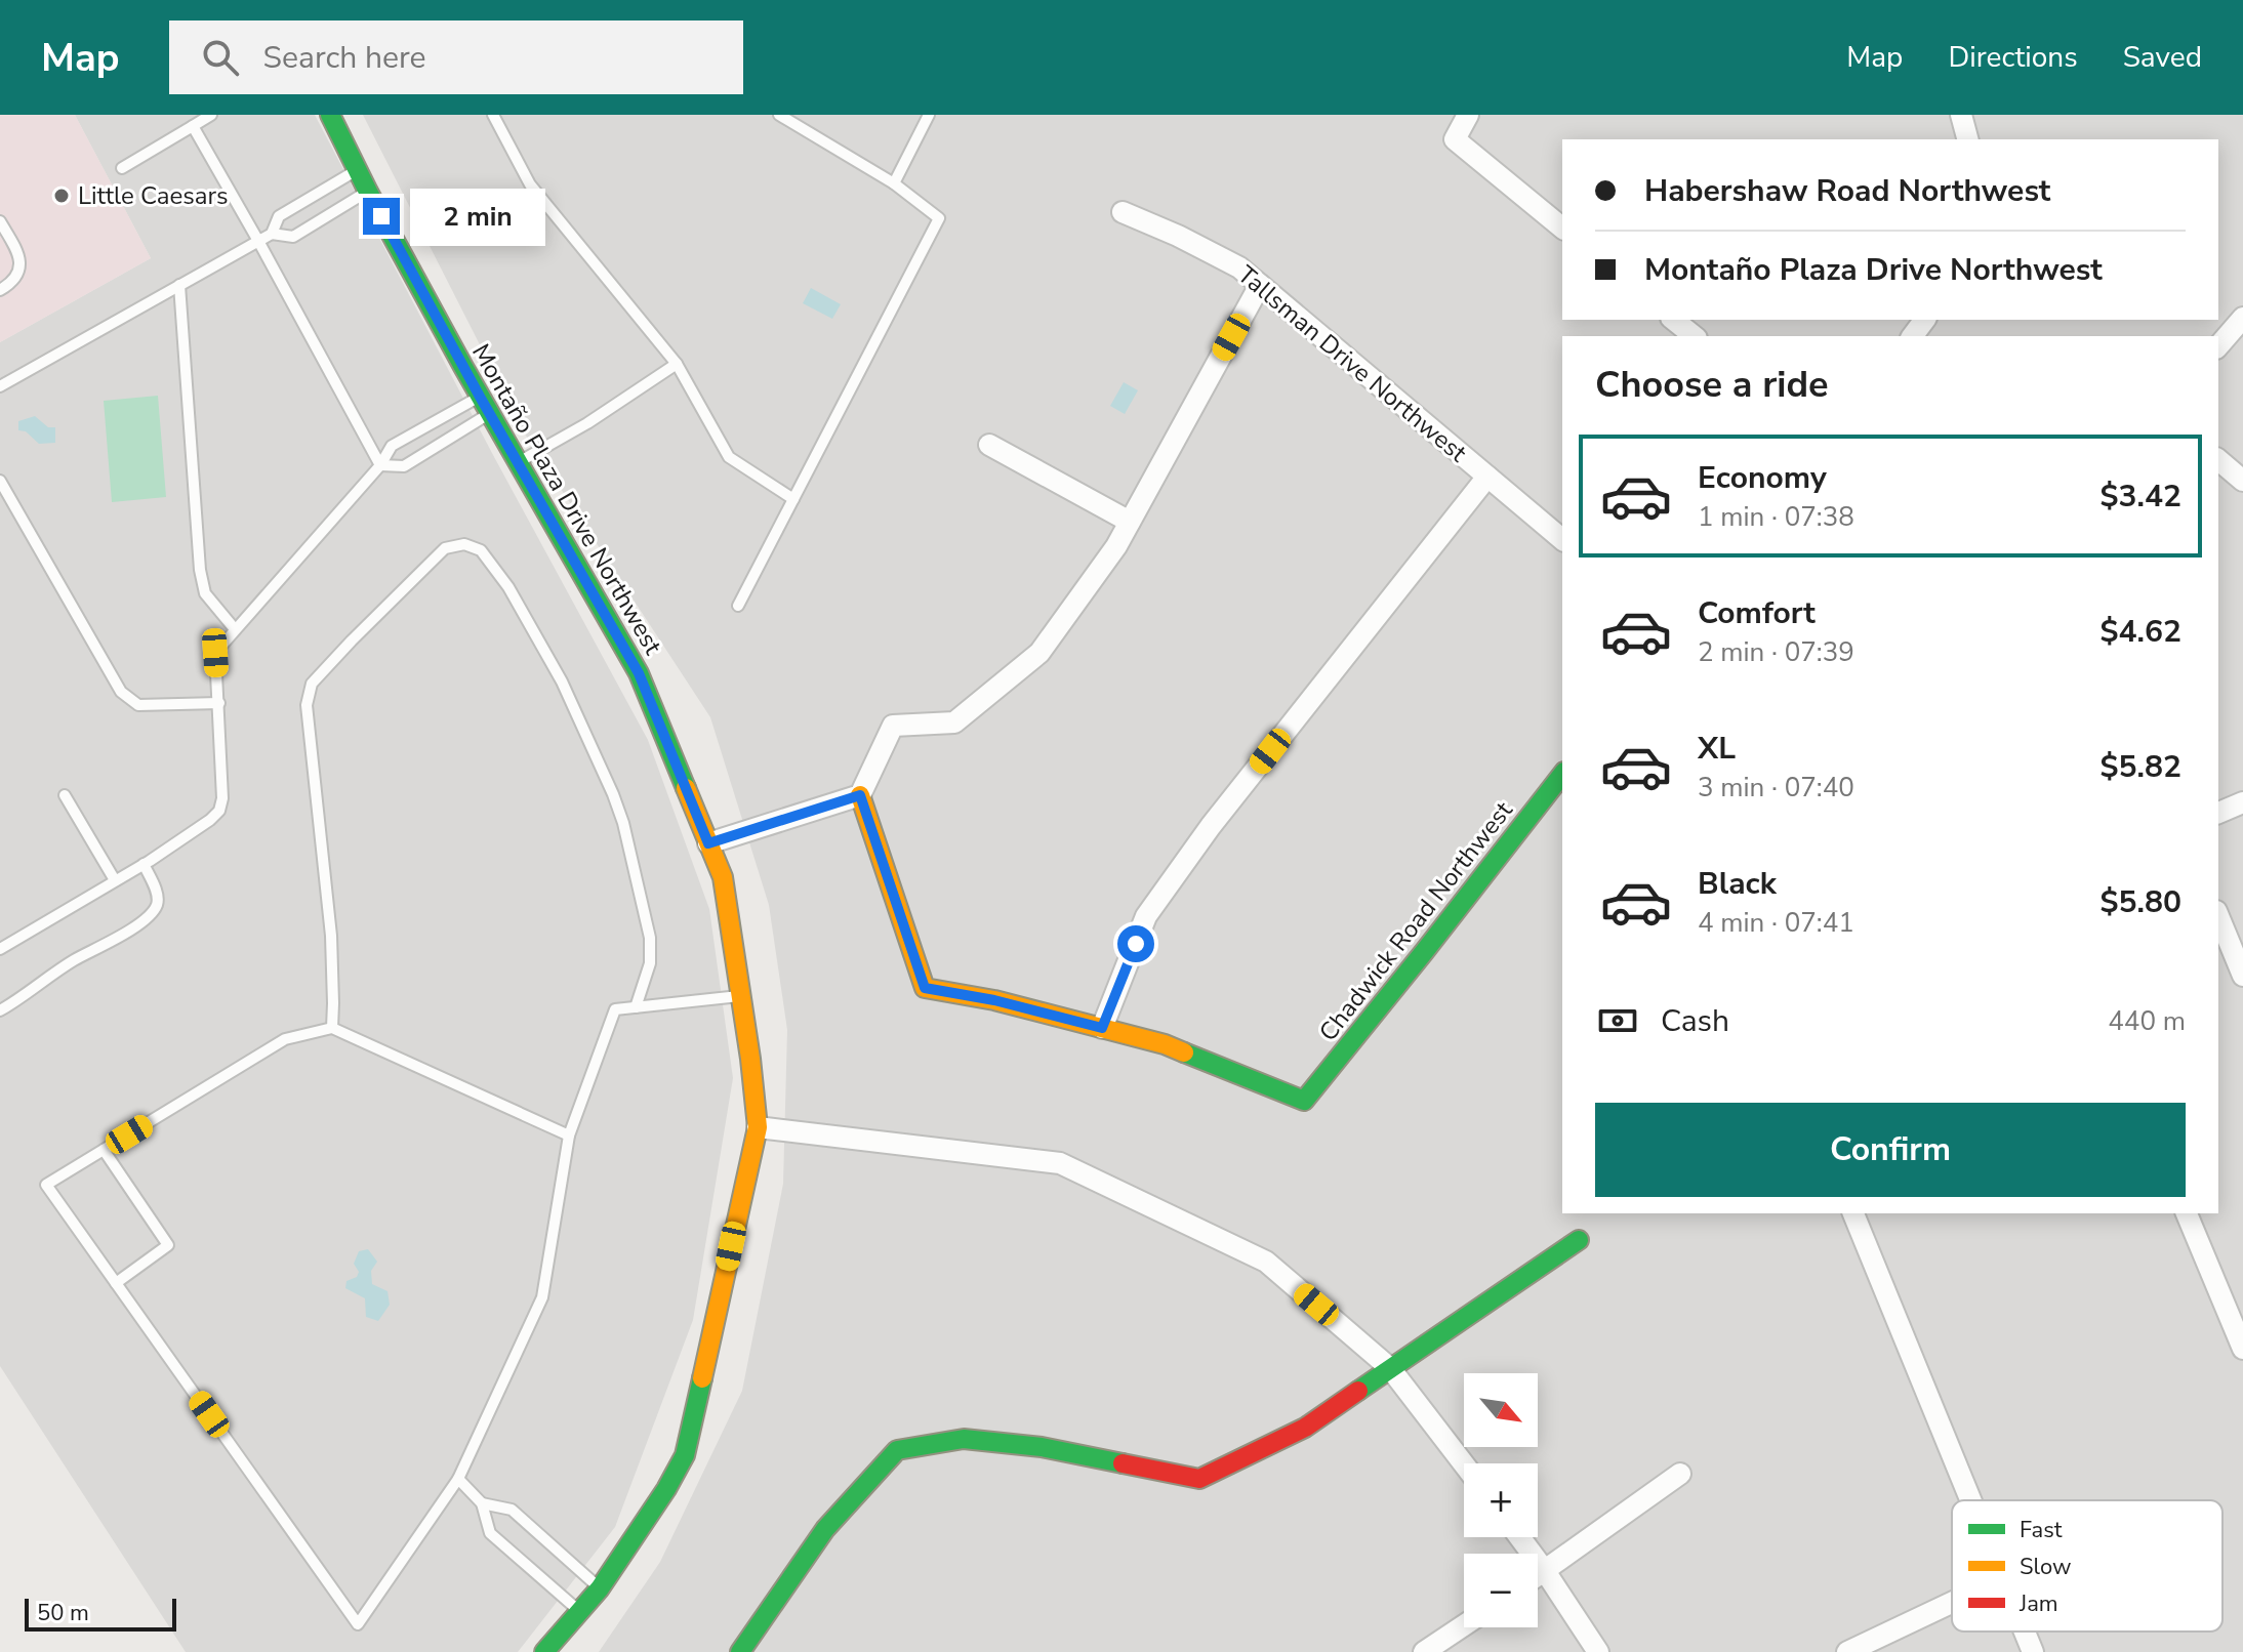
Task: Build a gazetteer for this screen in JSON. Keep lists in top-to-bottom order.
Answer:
{
  "streets": {
    "street": ["Tallsman Drive Northwest", "Montaño Plaza Drive Northwest", "Chadwick Road Northwest"]
  },
  "places": ["Little Caesars"],
  "legend": ["Fast", "Slow", "Jam"],
  "scale_bar": "50 m",
  "north": "bottom right",
  "page": {
    "header": "Map",
    "search": "Search here",
    "nav": ["Map", "Directions", "Saved"],
    "banner": ["Habershaw Road Northwest", "Montaño Plaza Drive Northwest"],
    "bubble": "2 min",
    "heading": "Choose a ride",
    "list": [
      {
        "name": "Economy",
        "note": "1 min · 07:38",
        "value": "$3.42"
      },
      {
        "name": "Comfort",
        "note": "2 min · 07:39",
        "value": "$4.62"
      },
      {
        "name": "XL",
        "note": "3 min · 07:40",
        "value": "$5.82"
      },
      {
        "name": "Black",
        "note": "4 min · 07:41",
        "value": "$5.80"
      }
    ],
    "pay": ["Cash", "440 m"],
    "buttons": "Confirm",
    "map_buttons": ["+", "−"],
    "scale": "50 m"
  }
}
